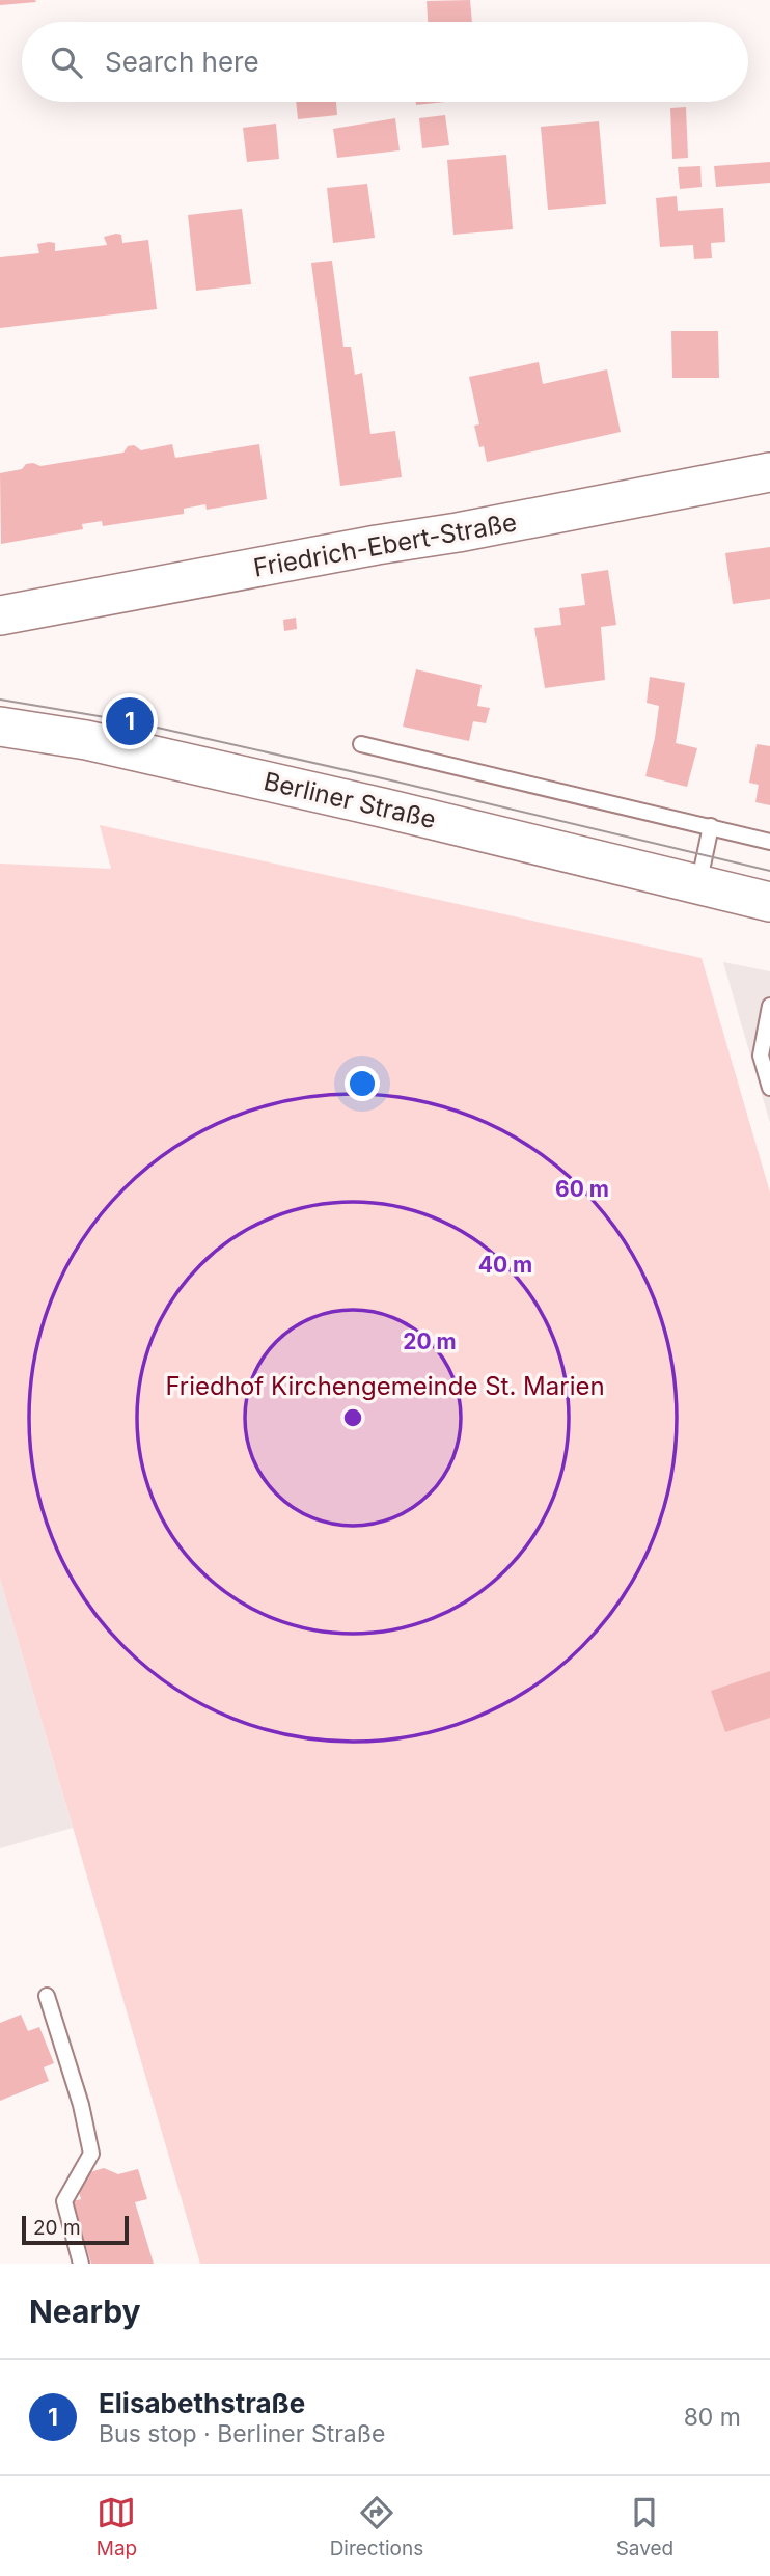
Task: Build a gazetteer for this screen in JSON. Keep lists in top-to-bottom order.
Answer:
{
  "streets": {
    "street": ["Friedrich-Ebert-Straße", "Berliner Straße"]
  },
  "parks": ["Friedhof Kirchengemeinde St. Marien"],
  "scale_bar": "20 m",
  "page": {
    "search": "Search here",
    "pins": "1",
    "scale": "20 m",
    "heading": "Nearby",
    "list": [
      {
        "mark": "1",
        "name": "Elisabethstraße",
        "note": "Bus stop · Berliner Straße",
        "value": "80 m"
      }
    ],
    "nav": ["Map", "Directions", "Saved"]
  },
  "rings": ["60 m", "40 m", "20 m"]
}
